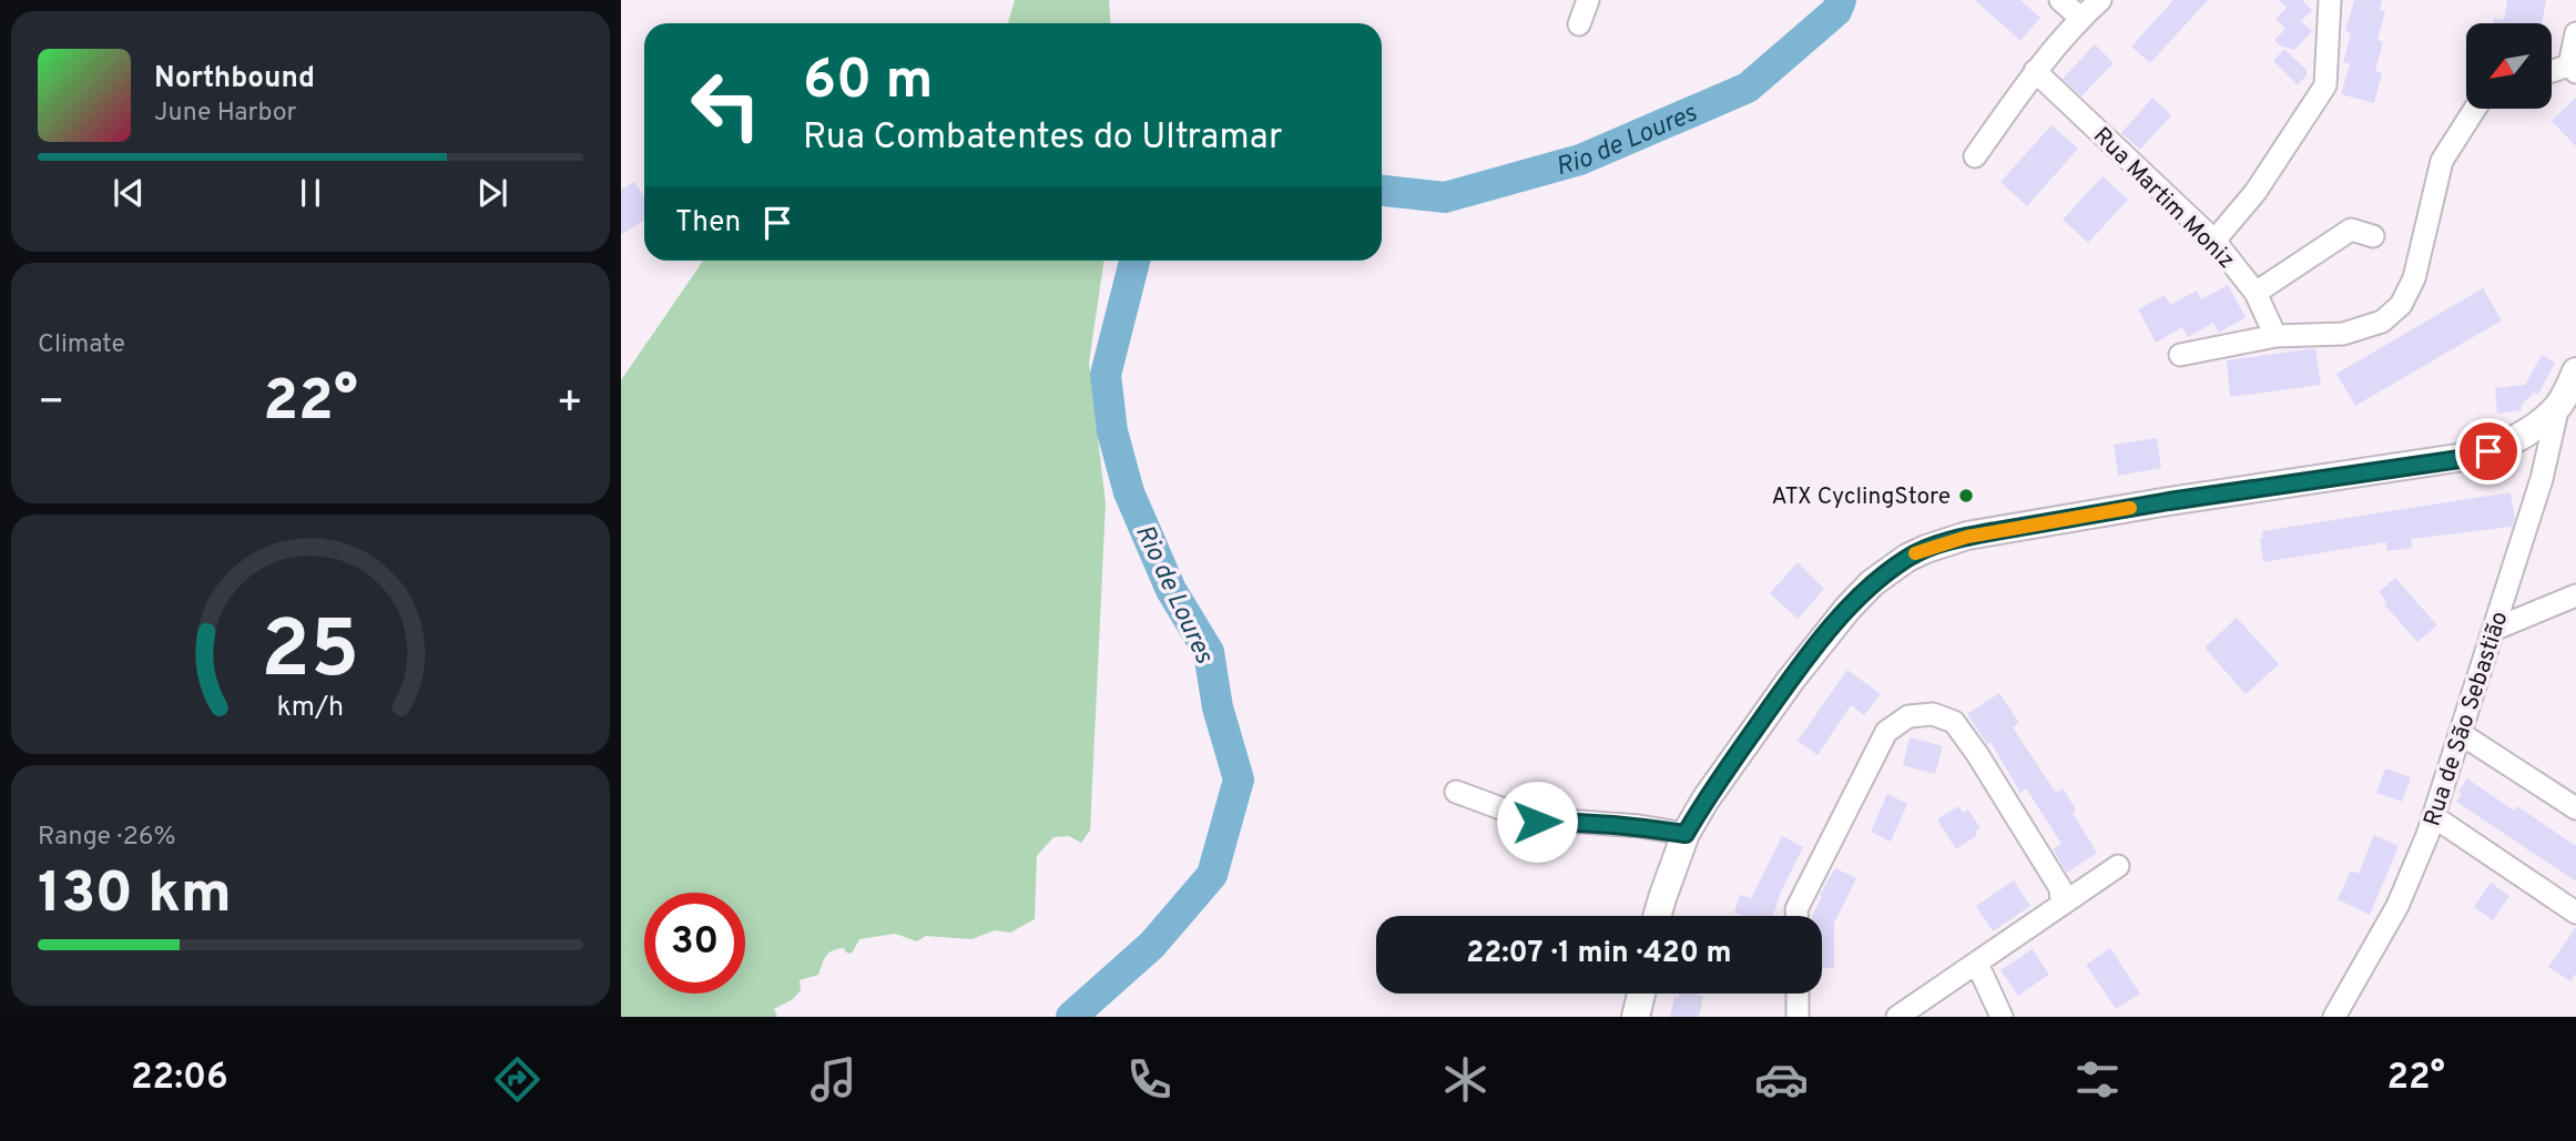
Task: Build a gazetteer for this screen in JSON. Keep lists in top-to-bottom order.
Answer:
{
  "streets": {
    "street": ["Rua Martim Moniz", "Rua de São Sebastião"]
  },
  "water": ["Rio de Loures"],
  "places": ["ATX CyclingStore"],
  "north": "bottom left",
  "page": {
    "turn": ["60 m", "Rua Combatentes do Ultramar"],
    "song": ["Northbound", "June Harbor"],
    "then": "Then",
    "tile": [
      "Climate",
      ["Range · 26%", "130 km"]
    ],
    "heat": ["−", "22°", "+"],
    "limit": "30",
    "trip": "22:07 · 1 min · 420 m",
    "tabs": ["22:06", "22°"],
    "gauge": ["25", "km/h"]
  }
}
